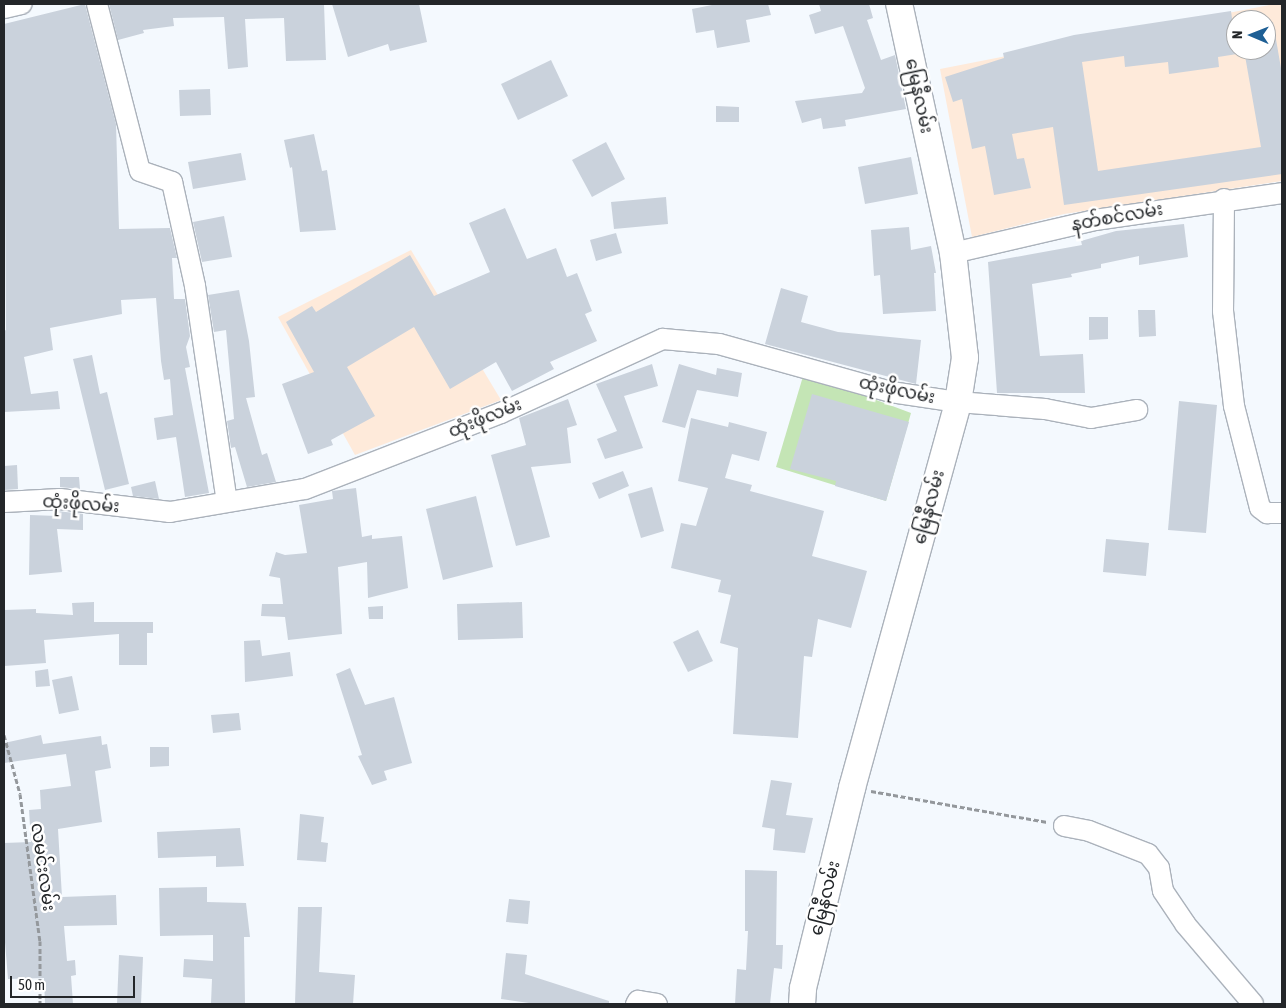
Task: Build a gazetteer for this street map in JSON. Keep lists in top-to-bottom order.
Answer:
{
  "streets": {
    "main road": ["မြေနီလမ်း"],
    "street": ["နတ်စင်လမ်း", "ထုံးဖိုလမ်း"],
    "path": ["လမင်းလမ်း"]
  },
  "crossings": [
    ["မြေနီလမ်း", "နတ်စင်လမ်း"],
    ["မြေနီလမ်း", "ထုံးဖိုလမ်း"]
  ],
  "scale_bar": "50 m",
  "north": "left"
}
